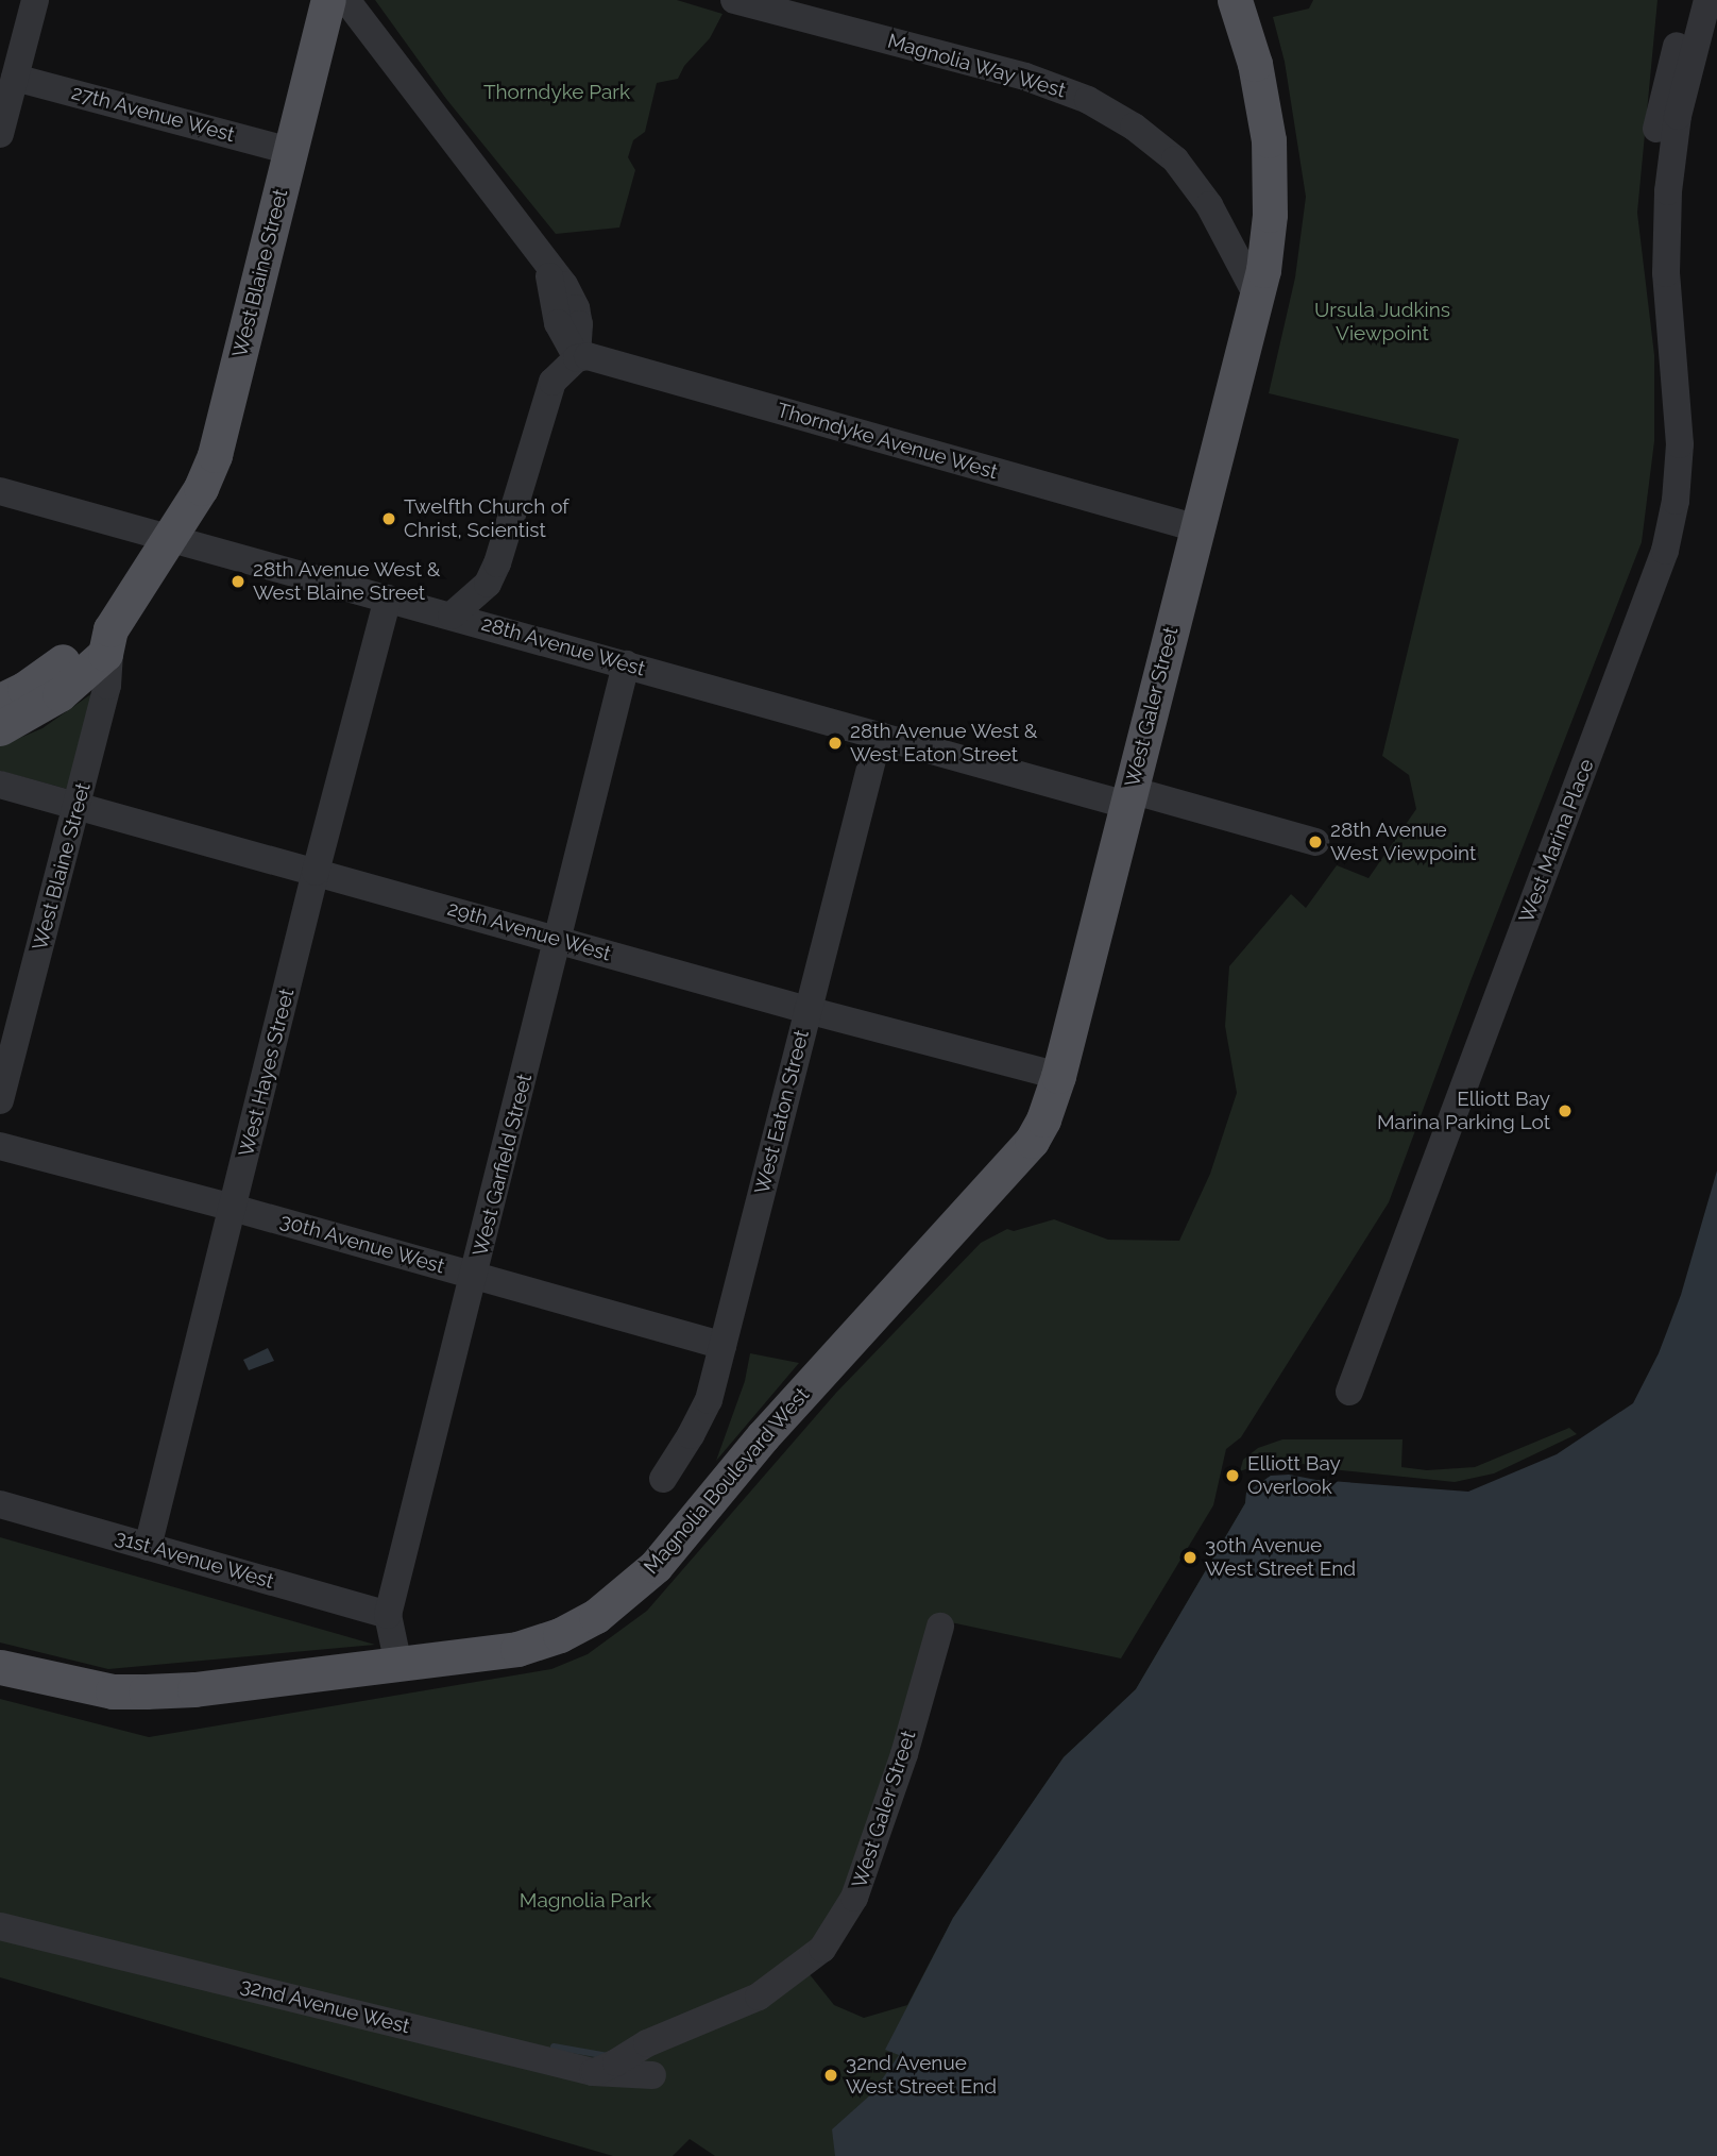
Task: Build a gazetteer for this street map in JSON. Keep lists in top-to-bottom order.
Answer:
{
  "streets": {
    "main road": ["West Blaine Street", "West Galer Street", "Magnolia Boulevard West"],
    "street": [
      "Magnolia Way West",
      "27th Avenue West",
      "Thorndyke Avenue West",
      "28th Avenue West",
      "West Marina Place",
      "29th Avenue West",
      "West Hayes Street",
      "West Eaton Street",
      "West Garfield Street",
      "30th Avenue West",
      "31st Avenue West",
      "32nd Avenue West"
    ]
  },
  "crossings": [
    ["Magnolia Way West", "West Galer Street"],
    ["27th Avenue West", "West Blaine Street"],
    ["West Blaine Street", "28th Avenue West"],
    ["West Blaine Street", "29th Avenue West"],
    ["Thorndyke Avenue West", "West Galer Street"],
    ["28th Avenue West", "West Galer Street"],
    ["28th Avenue West", "West Hayes Street"],
    ["28th Avenue West", "West Eaton Street"],
    ["28th Avenue West", "West Garfield Street"],
    ["West Galer Street", "29th Avenue West"],
    ["West Galer Street", "Magnolia Boulevard West"],
    ["West Galer Street", "32nd Avenue West"],
    ["29th Avenue West", "West Hayes Street"],
    ["29th Avenue West", "West Eaton Street"],
    ["29th Avenue West", "West Garfield Street"],
    ["West Hayes Street", "30th Avenue West"],
    ["West Hayes Street", "31st Avenue West"],
    ["West Eaton Street", "30th Avenue West"],
    ["West Garfield Street", "30th Avenue West"],
    ["West Garfield Street", "Magnolia Boulevard West"],
    ["West Garfield Street", "31st Avenue West"]
  ],
  "parks": ["Thorndyke Park", "Ursula Judkins Viewpoint", "Magnolia Park"],
  "places": [
    "Twelfth Church of Christ, Scientist",
    "28th Avenue West & West Blaine Street",
    "28th Avenue West & West Eaton Street",
    "28th Avenue West Viewpoint",
    "Elliott Bay Marina Parking Lot",
    "Elliott Bay Overlook",
    "30th Avenue West Street End",
    "32nd Avenue West Street End"
  ]
}
